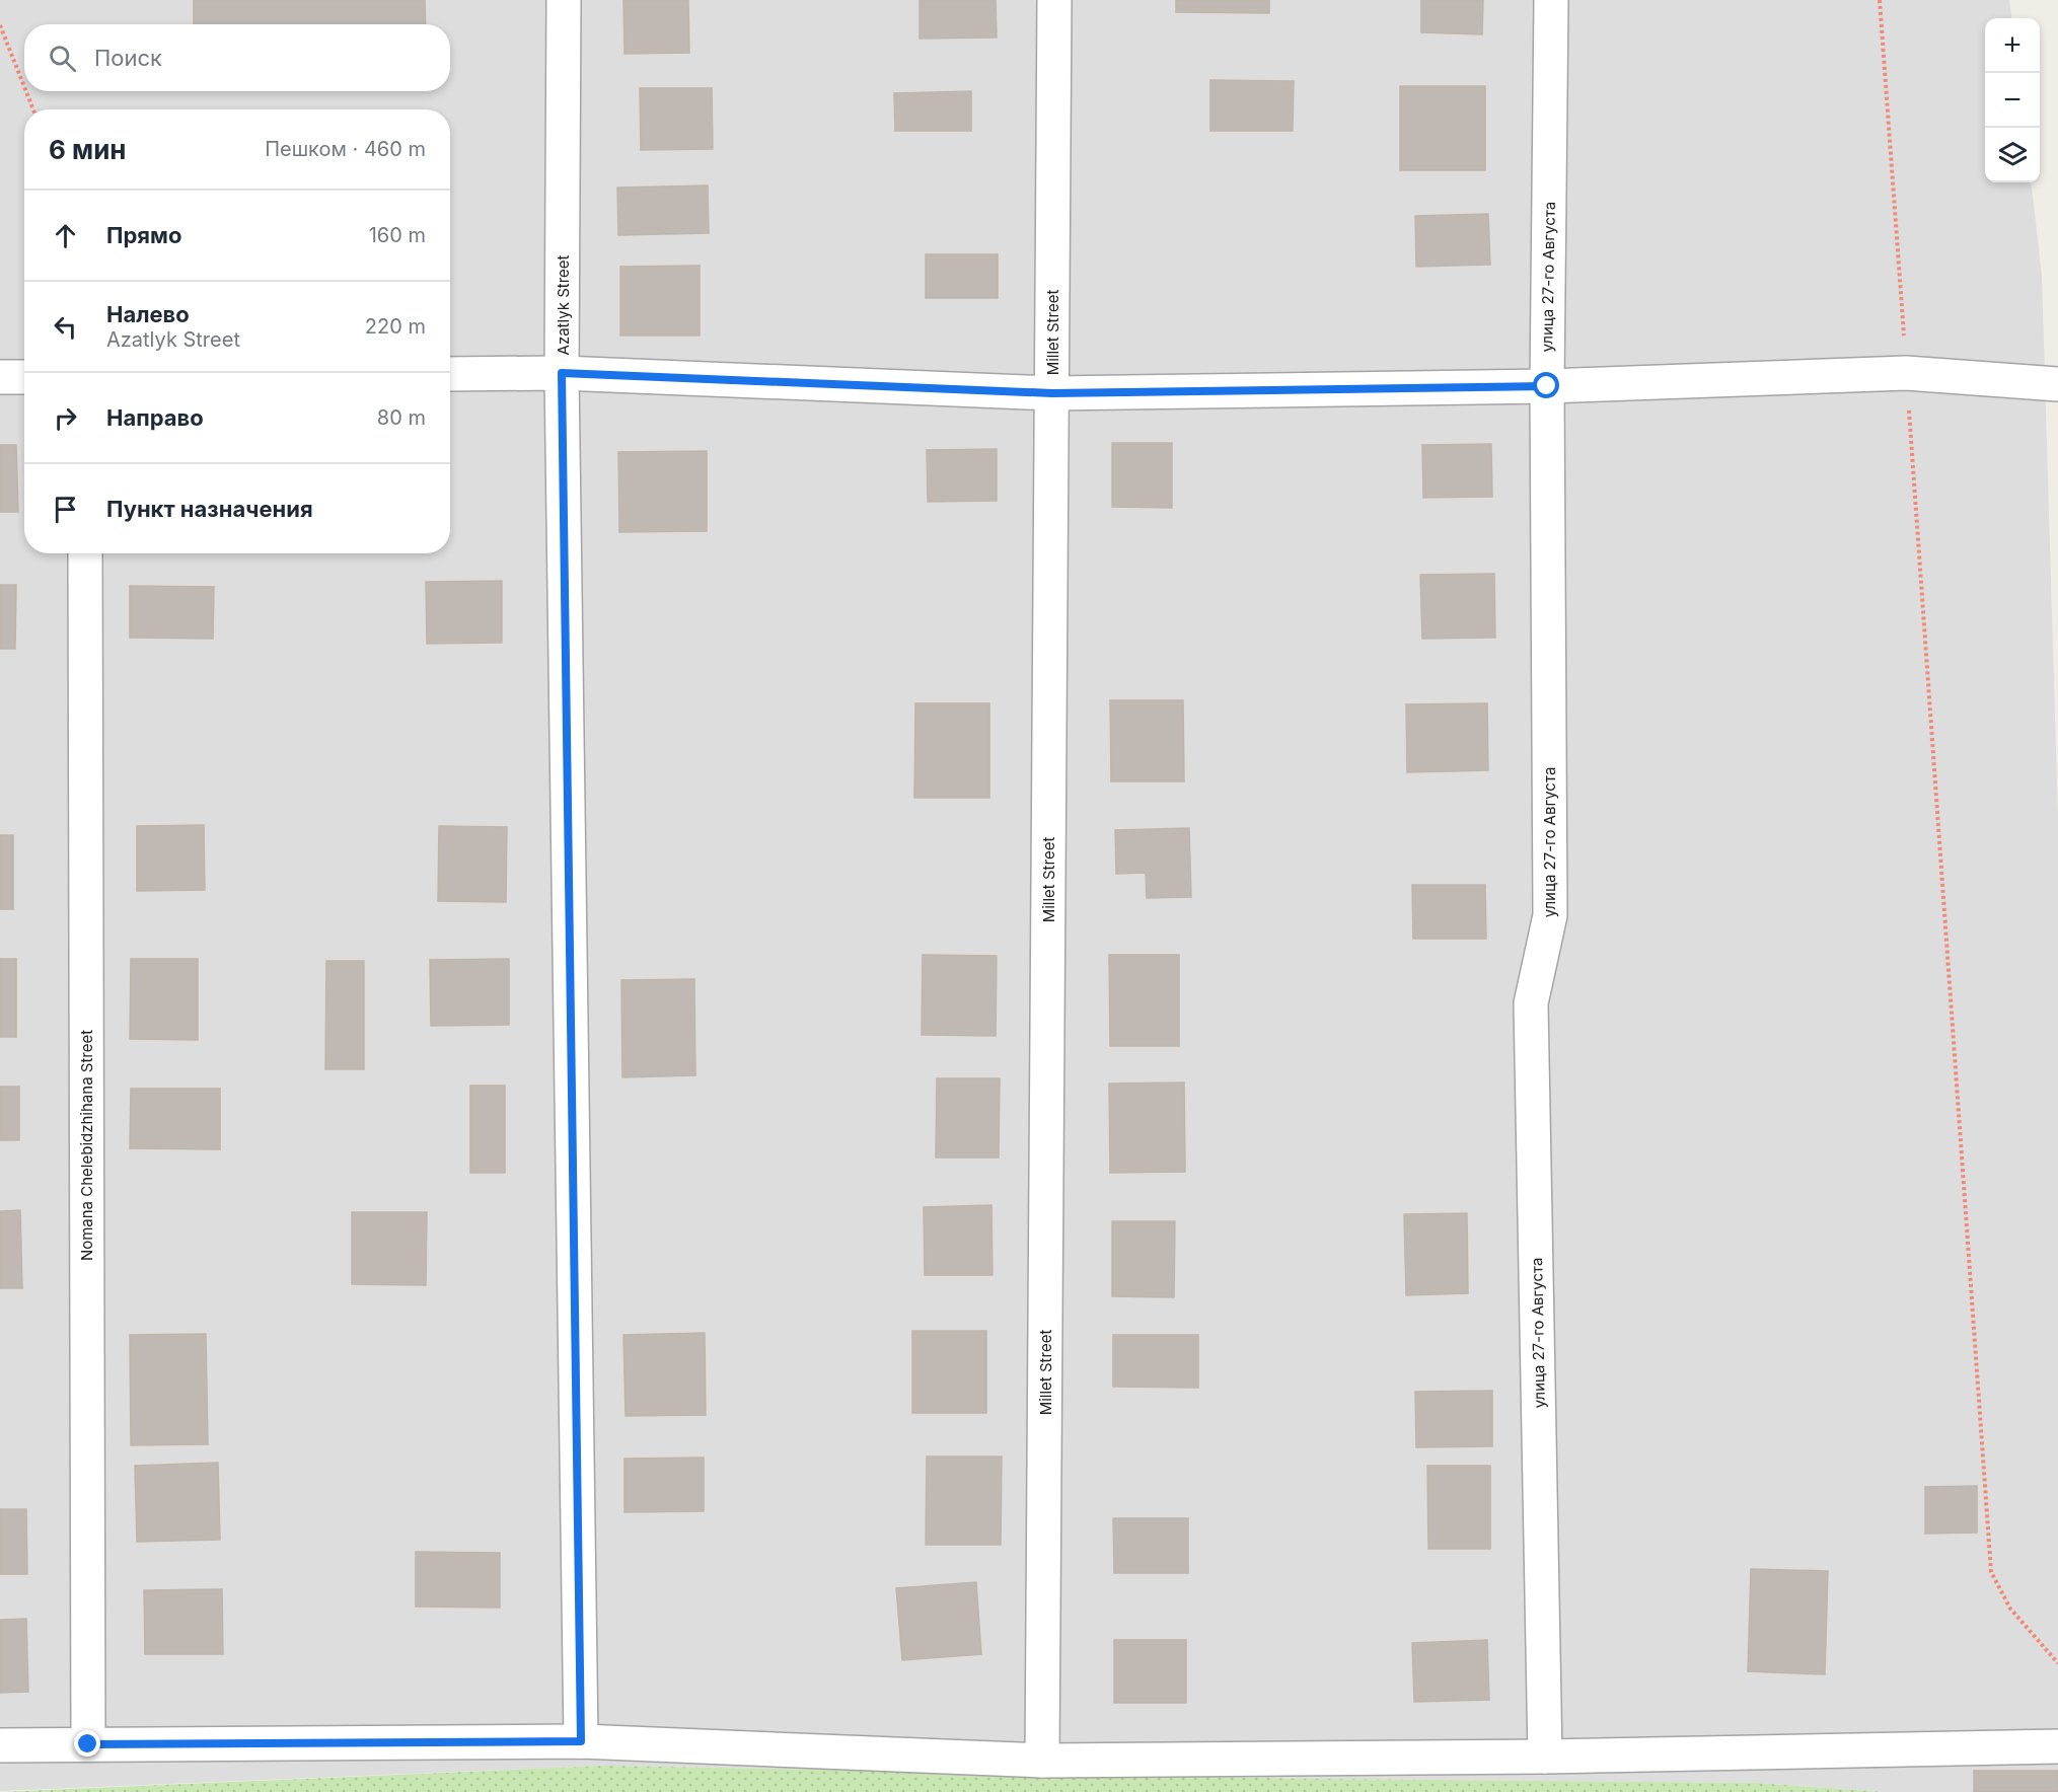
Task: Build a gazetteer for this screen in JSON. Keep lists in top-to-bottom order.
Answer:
{
  "streets": {
    "street": [
      "улица 27-го Августа",
      "Azatlyk Street",
      "Millet Street",
      "Nomana Chelebidzhihana Street"
    ]
  },
  "page": {
    "map_buttons": ["+", "−"],
    "search": "Поиск",
    "heading": ["6 мин", "Пешком · 460 m"],
    "list": [
      ["Прямо", "160 m"],
      ["Налево", "Azatlyk Street", "220 m"],
      ["Направо", "80 m"],
      "Пункт назначения"
    ]
  }
}
